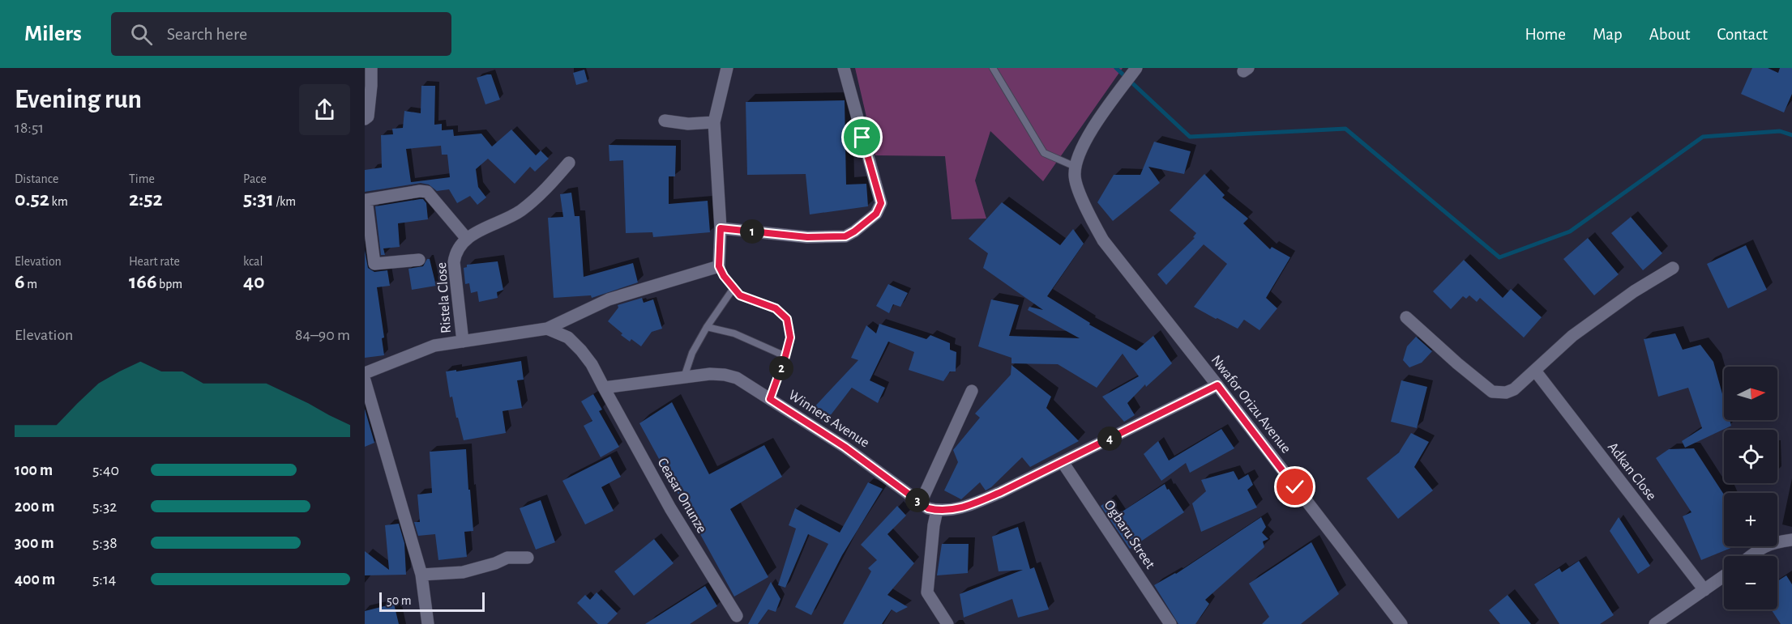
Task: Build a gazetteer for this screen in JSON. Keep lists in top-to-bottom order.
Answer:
{
  "streets": {
    "street": [
      "Ristela Close",
      "Nwafor Orizu Avenue",
      "Winners Avenue",
      "Adkan Close",
      "Ceasar Onunze",
      "Ogbaru Street"
    ]
  },
  "crossings": [
    ["Winners Avenue", "Ceasar Onunze"]
  ],
  "scale_bar": "50 m",
  "north": "right",
  "page": {
    "header": "Milers",
    "search": "Search here",
    "nav": [
      "Home",
      "Map",
      "About",
      "Contact"
    ],
    "heading": ["Evening run", "18:51"],
    "stats": [
      ["Distance", "0.52 km"],
      ["Time", "2:52"],
      ["Pace", "5:31 /km"],
      ["Elevation", "6 m"],
      ["Heart rate", "166 bpm"],
      ["kcal", "40"]
    ],
    "pins": [
      "1",
      "2",
      "4",
      "3"
    ],
    "chart": ["Elevation", "84–90 m"],
    "map_buttons": ["+", "−"],
    "list": [
      {
        "name": "100 m",
        "note": "5:40"
      },
      {
        "name": "200 m",
        "note": "5:32"
      },
      {
        "name": "300 m",
        "note": "5:38"
      },
      {
        "name": "400 m",
        "note": "5:14"
      }
    ],
    "scale": "50 m"
  }
}
